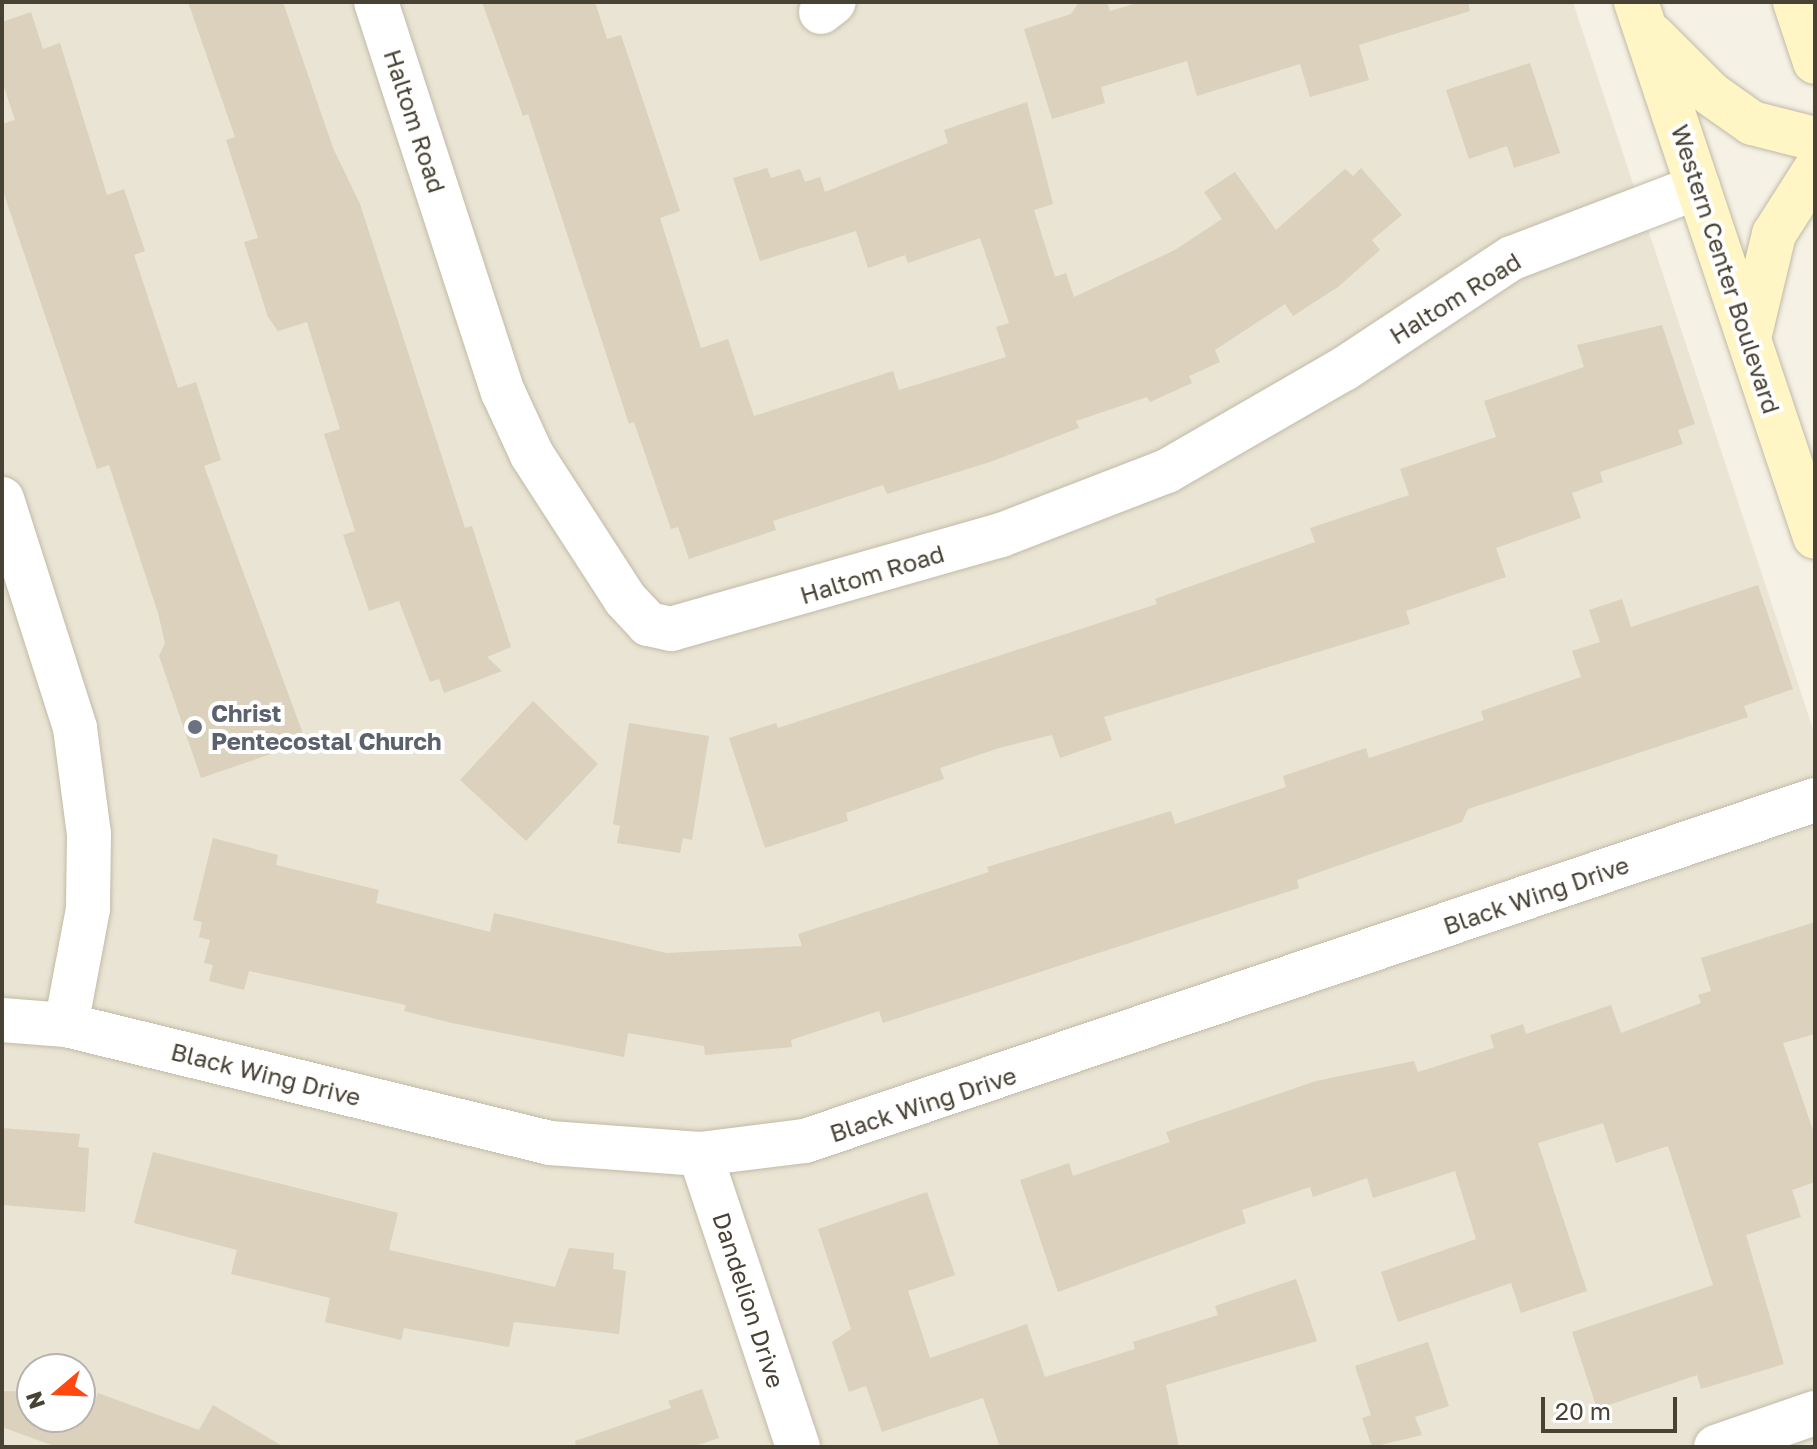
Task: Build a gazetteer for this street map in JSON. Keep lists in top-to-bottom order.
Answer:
{
  "streets": {
    "main road": ["Western Center Boulevard"],
    "street": ["Haltom Road", "Black Wing Drive", "Dandelion Drive"]
  },
  "crossings": [
    ["Haltom Road", "Western Center Boulevard"],
    ["Black Wing Drive", "Dandelion Drive"]
  ],
  "places": ["Christ Pentecostal Church"],
  "scale_bar": "20 m",
  "north": "left"
}
